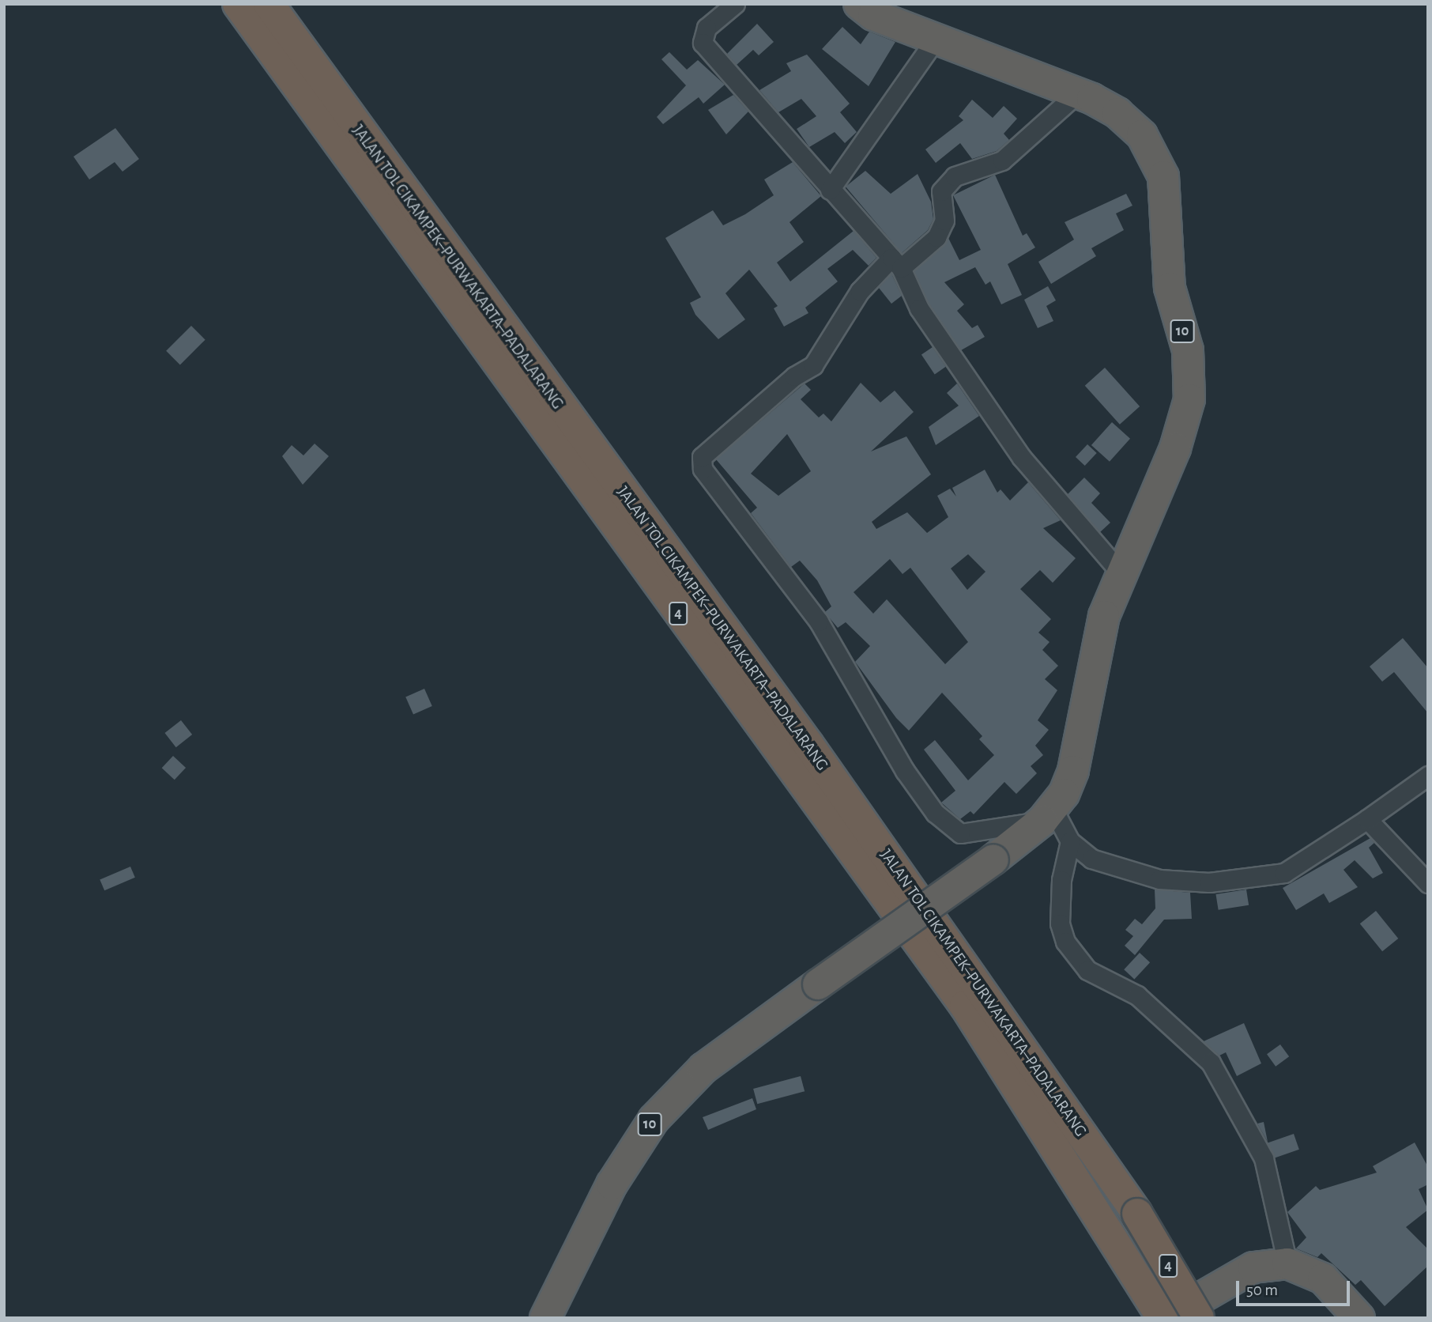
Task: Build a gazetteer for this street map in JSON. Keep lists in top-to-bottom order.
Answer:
{
  "streets": {
    "highway": ["JALAN TOL CIKAMPEK–PURWAKARTA–PADALARANG", "10", "4"]
  },
  "scale_bar": "50 m"
}
